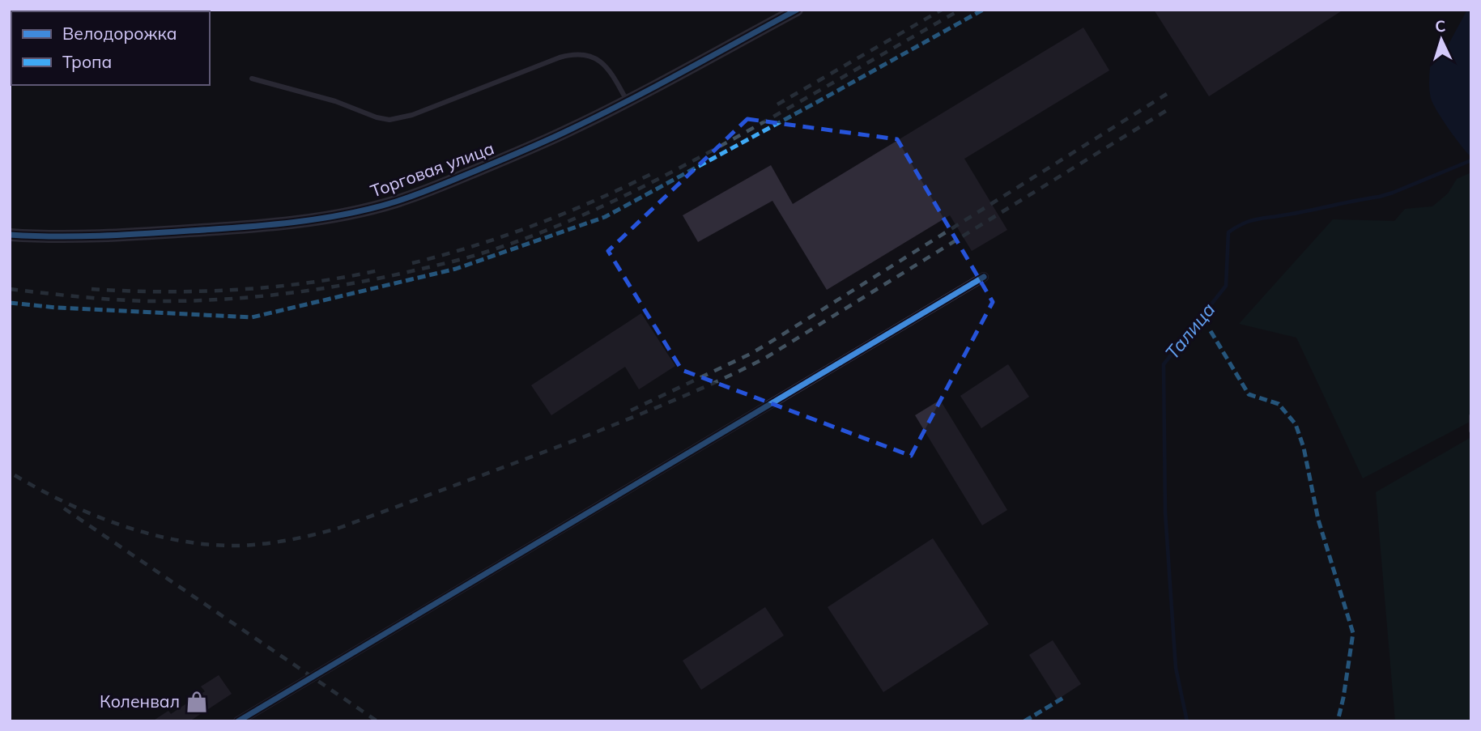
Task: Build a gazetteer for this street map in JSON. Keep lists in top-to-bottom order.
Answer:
{
  "streets": {
    "street": ["Торговая улица"]
  },
  "water": ["Талица"],
  "places": {
    "shop": ["Коленвал"]
  },
  "legend": ["Велодорожка", "Тропа"],
  "north": "top"
}
